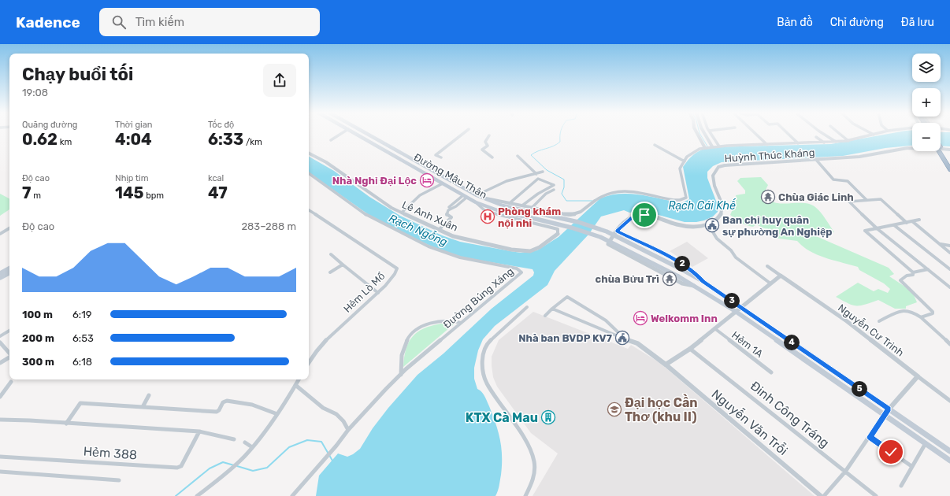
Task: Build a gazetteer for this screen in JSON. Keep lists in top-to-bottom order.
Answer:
{
  "streets": {
    "main road": ["Đường Mậu Thân"],
    "street": [
      "Huỳnh Thúc Kháng",
      "Lê Anh Xuân",
      "Hẻm Lò Mổ",
      "Đường Búng Xáng",
      "Nguyễn Cư Trinh",
      "Hẻm 1A",
      "Đinh Công Tráng",
      "Nguyễn Văn Trỗi",
      "Hẻm 388"
    ]
  },
  "crossings": [
    ["Huỳnh Thúc Kháng", "Đường Mậu Thân"]
  ],
  "water": ["Rạch Cái Khế", "Rạch Ngỗng"],
  "places": {
    "hotel": ["Nhà Nghỉ Đại Lộc", "Welkomm Inn"],
    "temple": ["Chùa Giác Linh", "chùa Bửu Trì"],
    "hospital": ["Phòng khám nội nhi"],
    "public building": ["Ban chỉ huy quân sự phường An Nghiệp", "Nhà ban BVDP KV7"],
    "school or university": ["Đại học Cần Thơ (khu II)"],
    "building": ["KTX Cà Mau"]
  },
  "page": {
    "header": "Kadence",
    "search": "Tìm kiếm",
    "nav": ["Bản đồ", "Chỉ đường", "Đã lưu"],
    "map_buttons": ["+", "−"],
    "heading": ["Chạy buổi tối", "19:08"],
    "stats": [
      ["Quãng đường", "0.62 km"],
      ["Thời gian", "4:04"],
      ["Tốc độ", "6:33 /km"],
      ["Độ cao", "7 m"],
      ["Nhịp tim", "145 bpm"],
      ["kcal", "47"]
    ],
    "chart": ["Độ cao", "283–288 m"],
    "pins": [
      "2",
      "3",
      "4",
      "5"
    ],
    "list": [
      {
        "name": "100 m",
        "note": "6:19"
      },
      {
        "name": "200 m",
        "note": "6:53"
      },
      {
        "name": "300 m",
        "note": "6:18"
      }
    ]
  }
}
